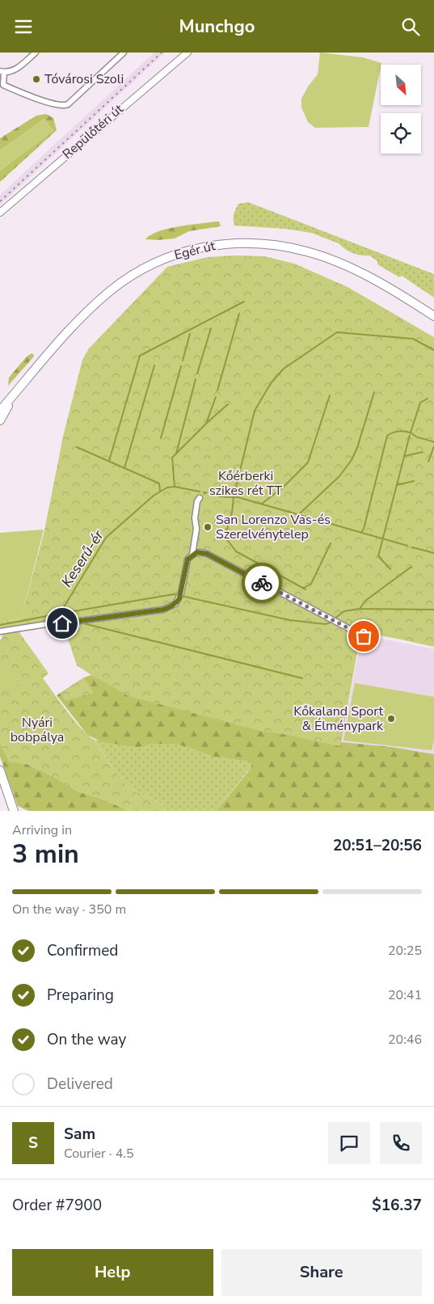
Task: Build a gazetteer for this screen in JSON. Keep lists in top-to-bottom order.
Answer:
{
  "streets": {
    "main road": ["Egér út"],
    "street": ["Repülőtéri út"]
  },
  "water": ["Keserű-ér"],
  "parks": ["Kőérberki szikes rét TT", "Nyári bobpálya"],
  "places": ["Tóvárosi Szoli", "San Lorenzo Vas-és Szerelvénytelep", "Kőkaland Sport & Élménypark"],
  "north": "bottom right",
  "page": {
    "header": "Munchgo",
    "heading": ["3 min", "Arriving in", "20:51–20:56"],
    "panel": [
      "Sam",
      "Courier · 4.5",
      "Order #7900",
      "$16.37"
    ],
    "bar": "On the way · 350 m",
    "list": [
      ["Confirmed", "20:25"],
      ["Preparing", "20:41"],
      ["On the way", "20:46"],
      "Delivered"
    ],
    "round": "S",
    "buttons": ["Help", "Share"]
  }
}
